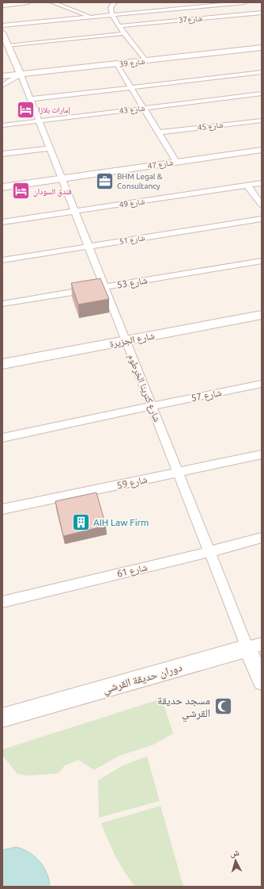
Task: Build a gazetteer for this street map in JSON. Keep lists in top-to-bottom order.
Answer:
{
  "streets": {
    "street": [
      "شارع37",
      "شارع 39",
      "شارع 43",
      "شارع 45",
      "شارع 47",
      "شارع 49",
      "شارع 51",
      "شارع 53",
      "شارع الجزيرة",
      "شارع كترينا الخرطوم",
      "شارع 57",
      "شارع 59",
      "شارع 61",
      "دوران حديقة القرشي"
    ]
  },
  "crossings": [
    ["شارع 39", "شارع كترينا الخرطوم"],
    ["شارع 43", "شارع كترينا الخرطوم"],
    ["شارع 47", "شارع كترينا الخرطوم"],
    ["شارع 49", "شارع كترينا الخرطوم"],
    ["شارع 51", "شارع كترينا الخرطوم"],
    ["شارع 53", "شارع كترينا الخرطوم"],
    ["شارع الجزيرة", "شارع كترينا الخرطوم"],
    ["شارع كترينا الخرطوم", "شارع 57"],
    ["شارع كترينا الخرطوم", "شارع 59"],
    ["شارع كترينا الخرطوم", "شارع 61"],
    ["شارع كترينا الخرطوم", "دوران حديقة القرشي"]
  ],
  "places": {
    "hotel": ["إمارات بلازا", "فندق السودان"],
    "office": ["BHM Legal & Consultancy"],
    "building": ["AIH Law Firm"],
    "mosque": ["مسجد حديقة القرشي"]
  },
  "north": "top"
}
